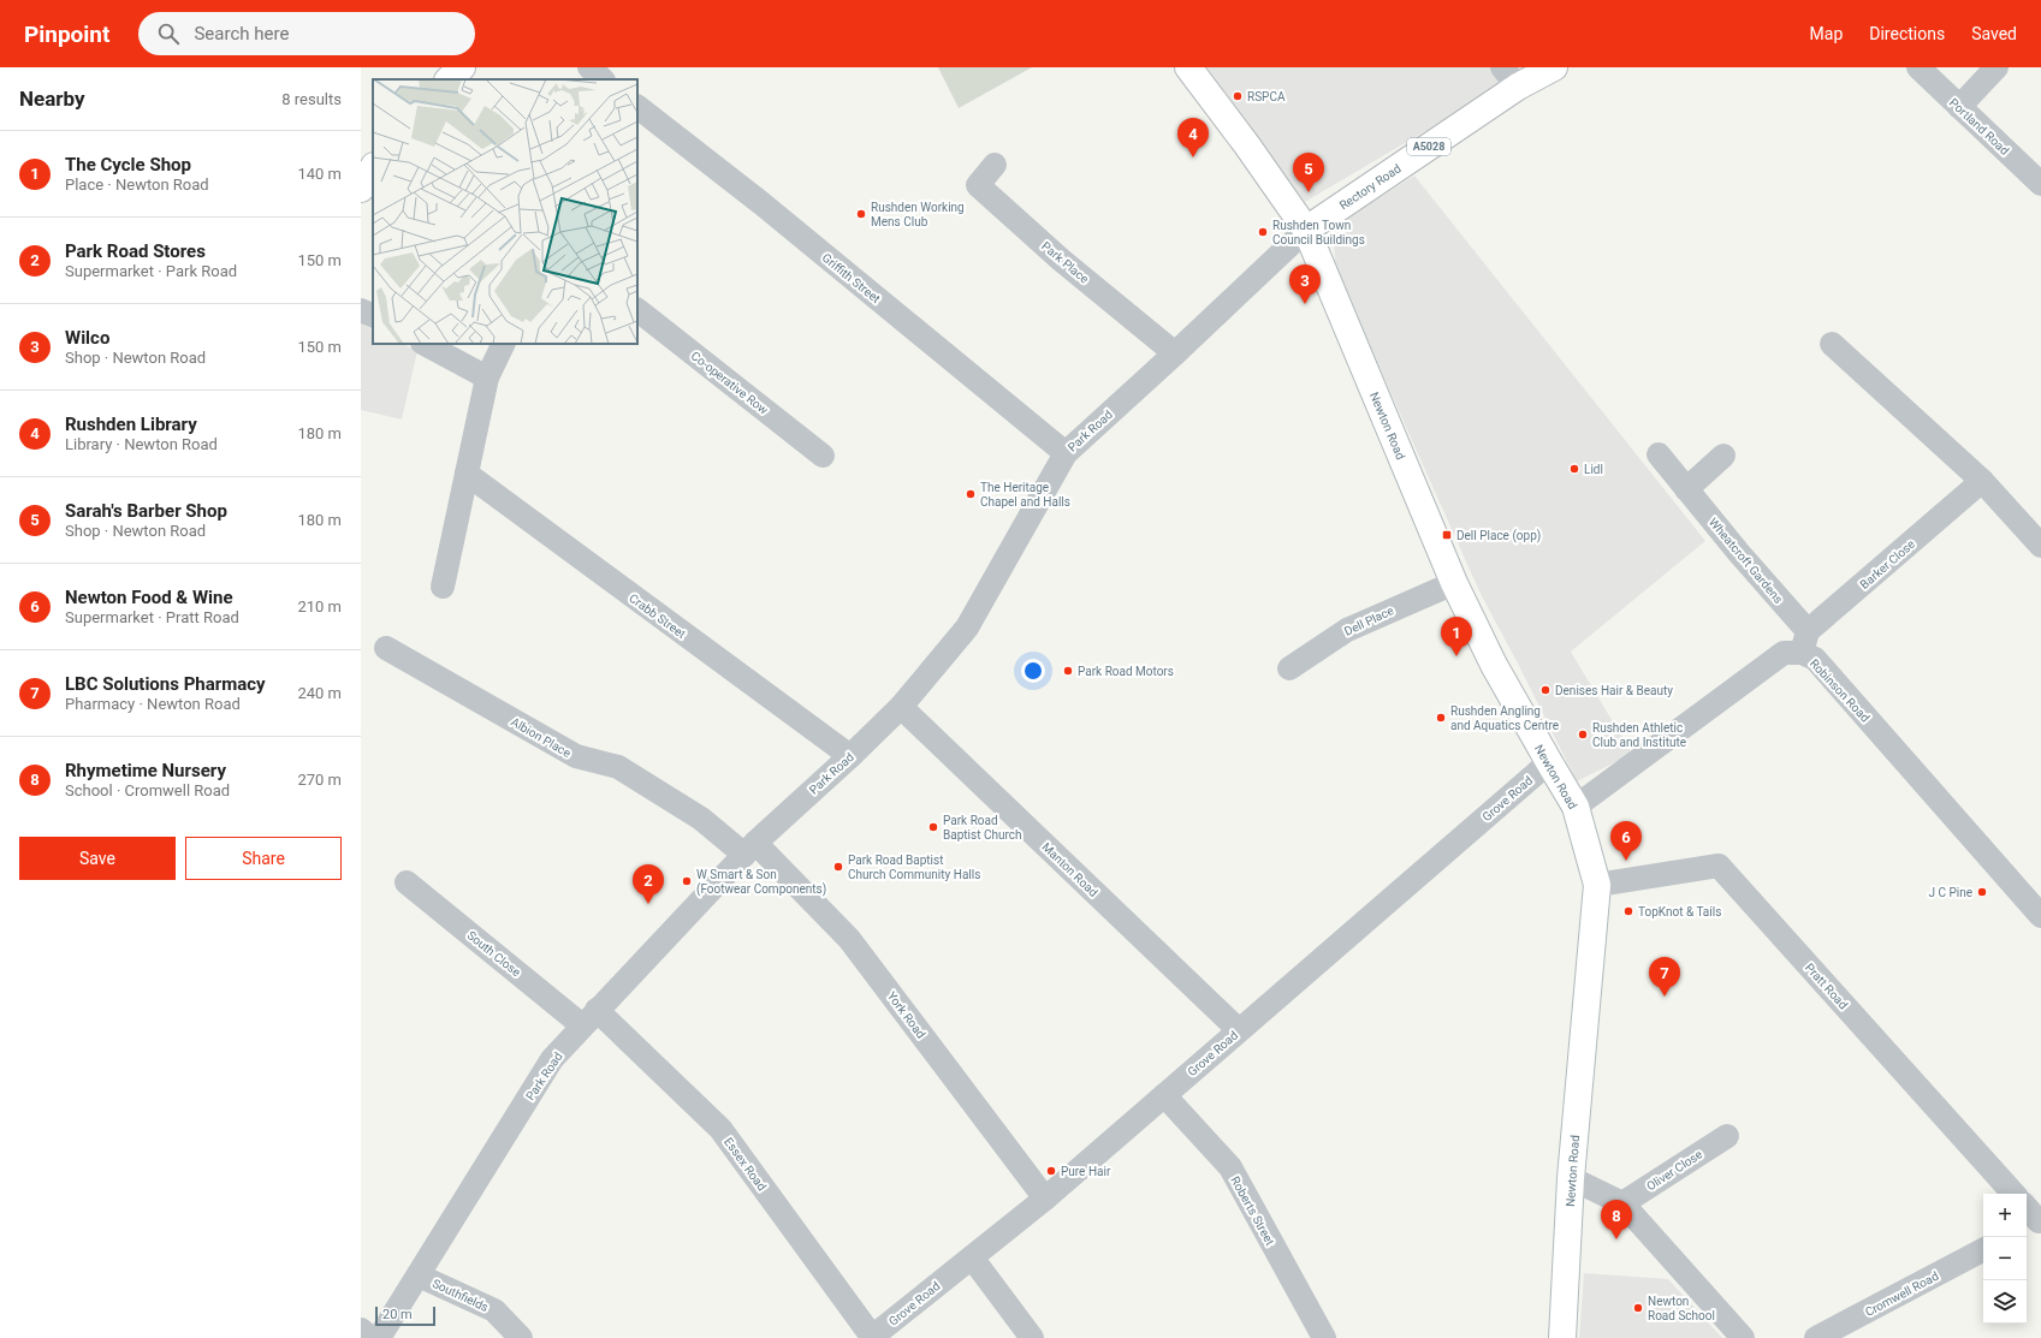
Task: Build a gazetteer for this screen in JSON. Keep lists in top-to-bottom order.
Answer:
{
  "streets": {
    "street": [
      "Portland Road",
      "A5028",
      "Rectory Road",
      "Park Place",
      "Griffith Street",
      "Co-operative Row",
      "Newton Road",
      "Park Road",
      "Wheatcroft Gardens",
      "Barker Close",
      "Crabb Street",
      "Dell Place",
      "Robinson Road",
      "Albion Place",
      "Grove Road",
      "Manton Road",
      "South Close",
      "Pratt Road",
      "York Road",
      "Essex Road",
      "Oliver Close",
      "Roberts Street",
      "Cromwell Road",
      "Southfields"
    ]
  },
  "crossings": [
    ["Rectory Road", "Newton Road"],
    ["Rectory Road", "Park Road"],
    ["Park Place", "Park Road"],
    ["Griffith Street", "Park Road"],
    ["Newton Road", "Park Road"],
    ["Newton Road", "Dell Place"],
    ["Newton Road", "Robinson Road"],
    ["Newton Road", "Grove Road"],
    ["Newton Road", "Pratt Road"],
    ["Park Road", "Crabb Street"],
    ["Park Road", "Albion Place"],
    ["Park Road", "Manton Road"],
    ["Park Road", "South Close"],
    ["Park Road", "York Road"],
    ["Park Road", "Essex Road"],
    ["Park Road", "Southfields"],
    ["Wheatcroft Gardens", "Barker Close"],
    ["Wheatcroft Gardens", "Robinson Road"],
    ["Barker Close", "Robinson Road"],
    ["Albion Place", "York Road"],
    ["Grove Road", "Manton Road"],
    ["Grove Road", "York Road"],
    ["Grove Road", "Essex Road"],
    ["Grove Road", "Roberts Street"],
    ["South Close", "Essex Road"]
  ],
  "places": {
    "other": [
      "RSPCA",
      "Rushden Working Mens Club",
      "Rushden Town Council Buildings",
      "Lidl",
      "The Heritage Chapel and Halls",
      "Park Road Motors",
      "Denises Hair & Beauty",
      "Rushden Angling and Aquatics Centre",
      "Rushden Athletic Club and Institute",
      "Park Road Baptist Church",
      "Park Road Baptist Church Community Halls",
      "W Smart & Son (Footwear Components)",
      "J C Pine",
      "TopKnot & Tails",
      "Pure Hair",
      "Newton Road School"
    ],
    "transit": ["Dell Place (opp)"]
  },
  "scale_bar": "20 m",
  "page": {
    "header": "Pinpoint",
    "search": "Search here",
    "nav": ["Map", "Directions", "Saved"],
    "heading": ["Nearby", "8 results"],
    "pins": [
      "4",
      "5",
      "3",
      "1",
      "6",
      "2",
      "7",
      "8"
    ],
    "list": [
      {
        "mark": "1",
        "name": "The Cycle Shop",
        "note": "Place · Newton Road",
        "value": "140 m"
      },
      {
        "mark": "2",
        "name": "Park Road Stores",
        "note": "Supermarket · Park Road",
        "value": "150 m"
      },
      {
        "mark": "3",
        "name": "Wilco",
        "note": "Shop · Newton Road",
        "value": "150 m"
      },
      {
        "mark": "4",
        "name": "Rushden Library",
        "note": "Library · Newton Road",
        "value": "180 m"
      },
      {
        "mark": "5",
        "name": "Sarah's Barber Shop",
        "note": "Shop · Newton Road",
        "value": "180 m"
      },
      {
        "mark": "6",
        "name": "Newton Food & Wine",
        "note": "Supermarket · Pratt Road",
        "value": "210 m"
      },
      {
        "mark": "7",
        "name": "LBC Solutions Pharmacy",
        "note": "Pharmacy · Newton Road",
        "value": "240 m"
      },
      {
        "mark": "8",
        "name": "Rhymetime Nursery",
        "note": "School · Cromwell Road",
        "value": "270 m"
      }
    ],
    "buttons": ["Save", "Share"],
    "map_buttons": ["+", "−"],
    "scale": "20 m"
  }
}
